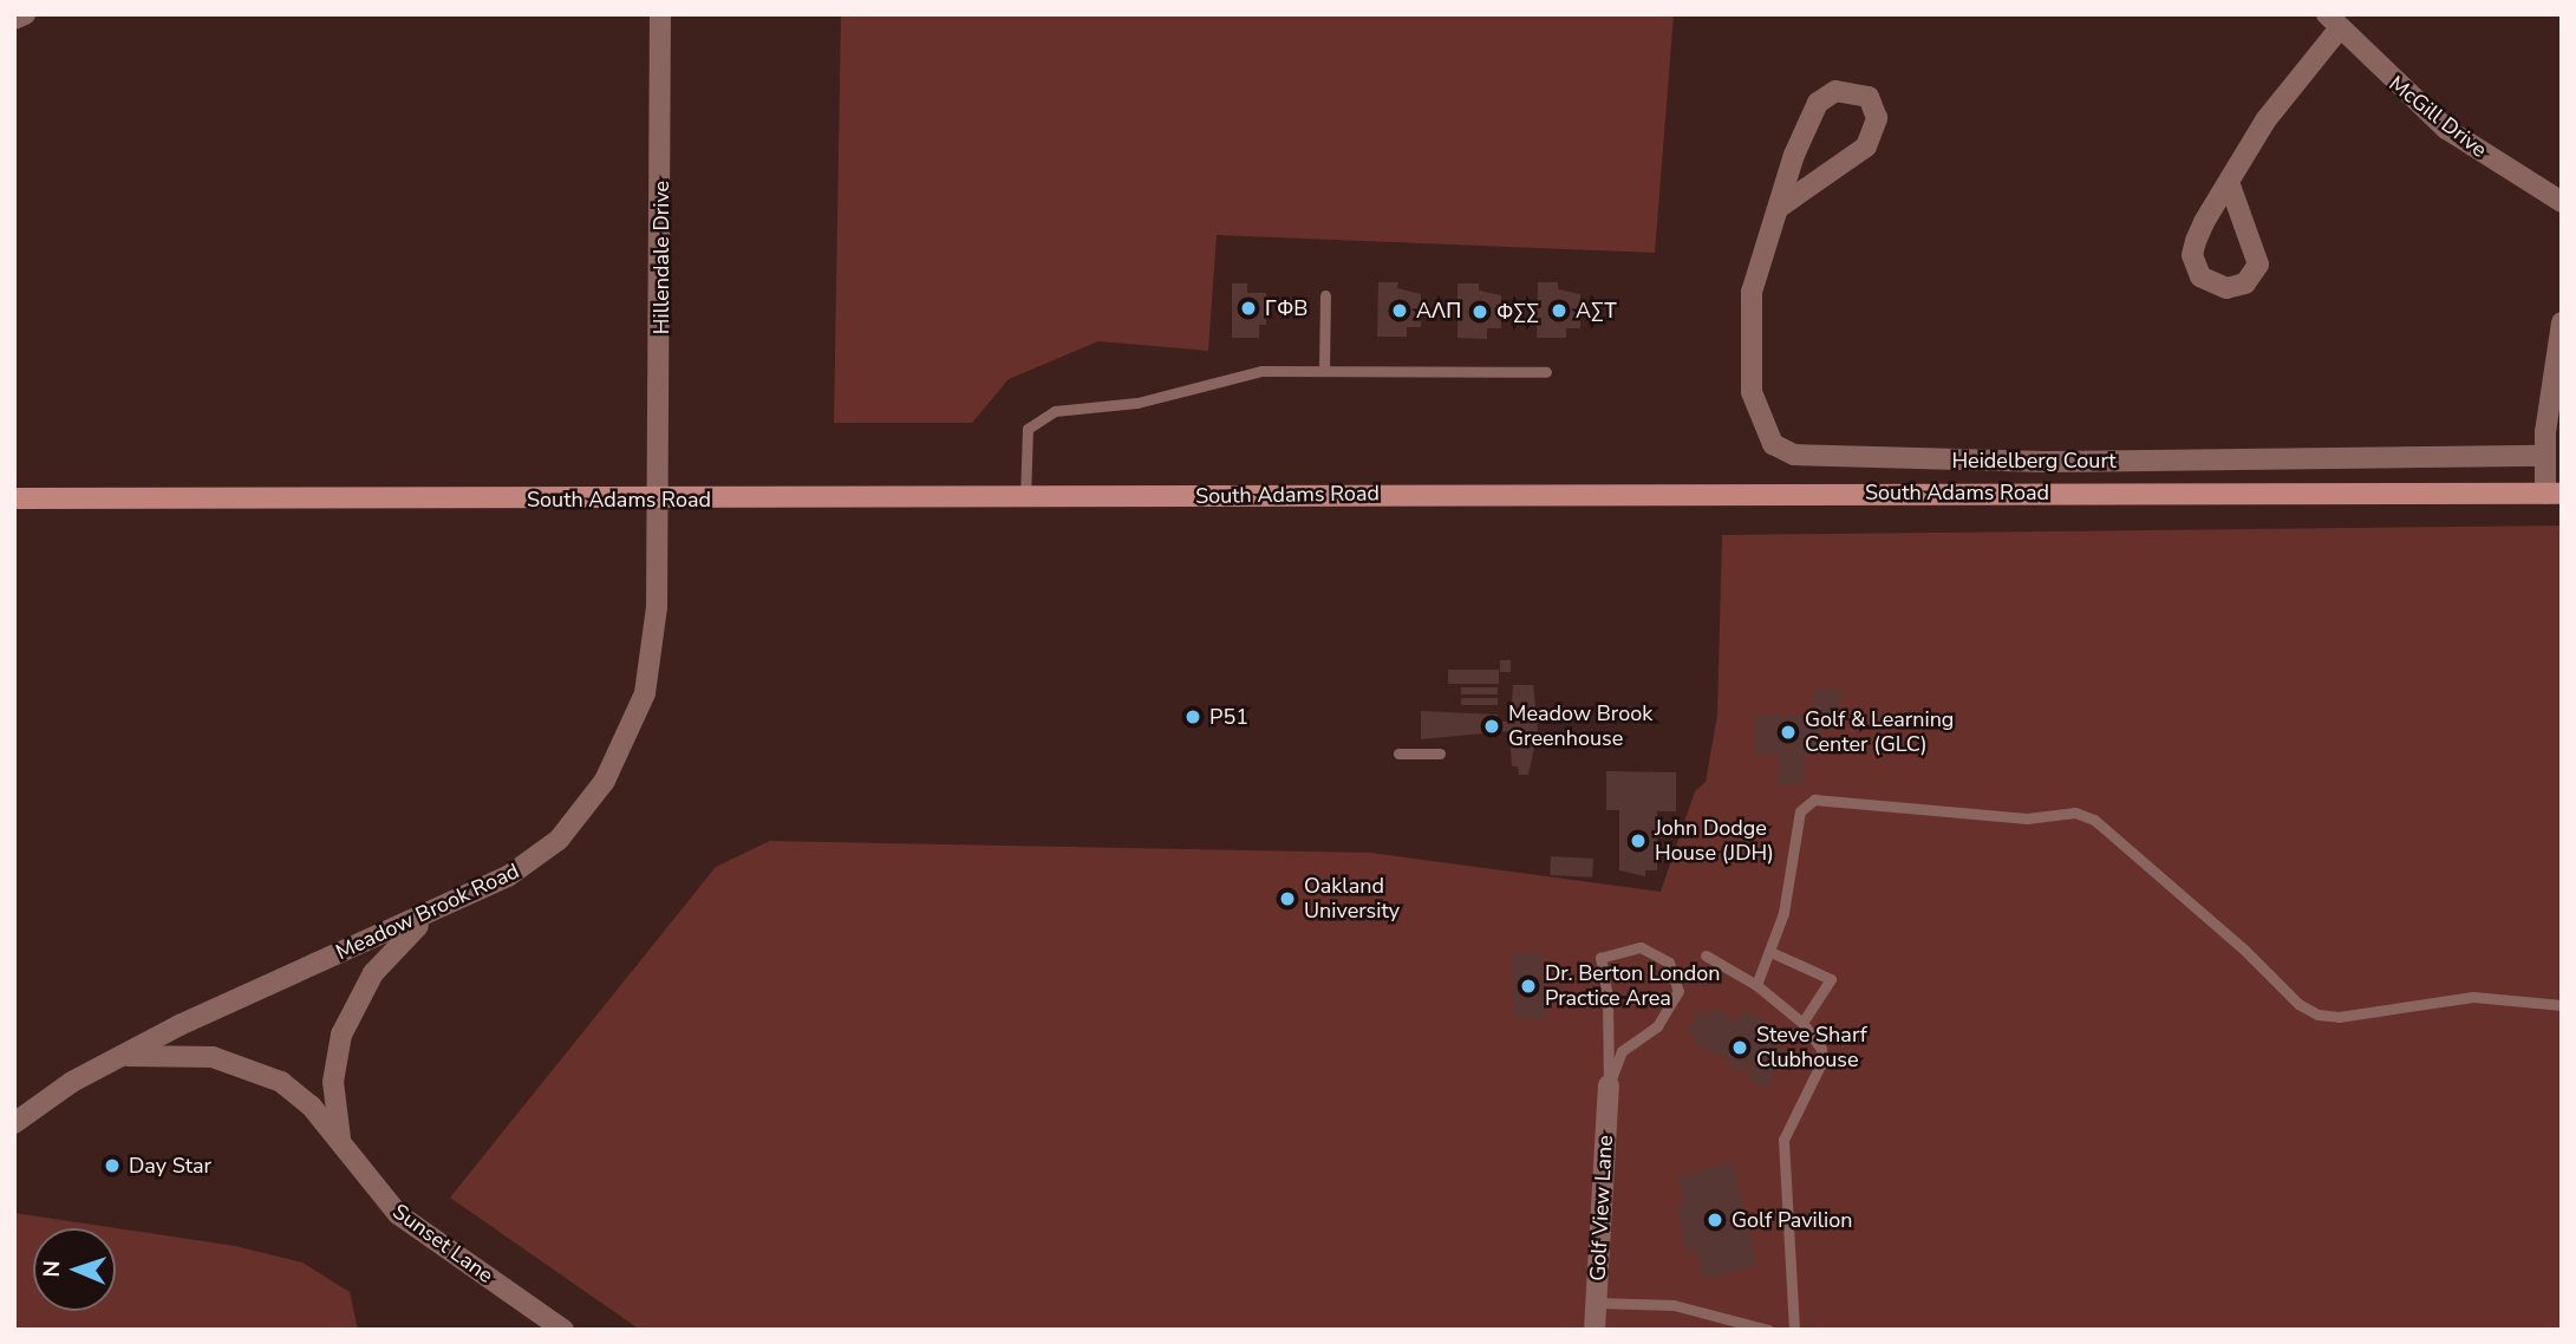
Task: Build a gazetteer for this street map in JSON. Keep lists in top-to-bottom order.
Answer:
{
  "streets": {
    "main road": ["South Adams Road"],
    "street": [
      "McGill Drive",
      "Hillendale Drive",
      "Heidelberg Court",
      "Meadow Brook Road",
      "Golf View Lane",
      "Sunset Lane"
    ]
  },
  "crossings": [
    ["Hillendale Drive", "South Adams Road"],
    ["Hillendale Drive", "Meadow Brook Road"],
    ["South Adams Road", "Meadow Brook Road"],
    ["Meadow Brook Road", "Sunset Lane"]
  ],
  "places": [
    "ΓΦB",
    "AΛΠ",
    "AΣΤ",
    "ΦΣΣ",
    "P51",
    "Meadow Brook Greenhouse",
    "Golf & Learning Center (GLC)",
    "John Dodge House (JDH)",
    "Oakland University",
    "Dr. Berton London Practice Area",
    "Steve Sharf Clubhouse",
    "Day Star",
    "Golf Pavilion"
  ],
  "north": "left"
}
